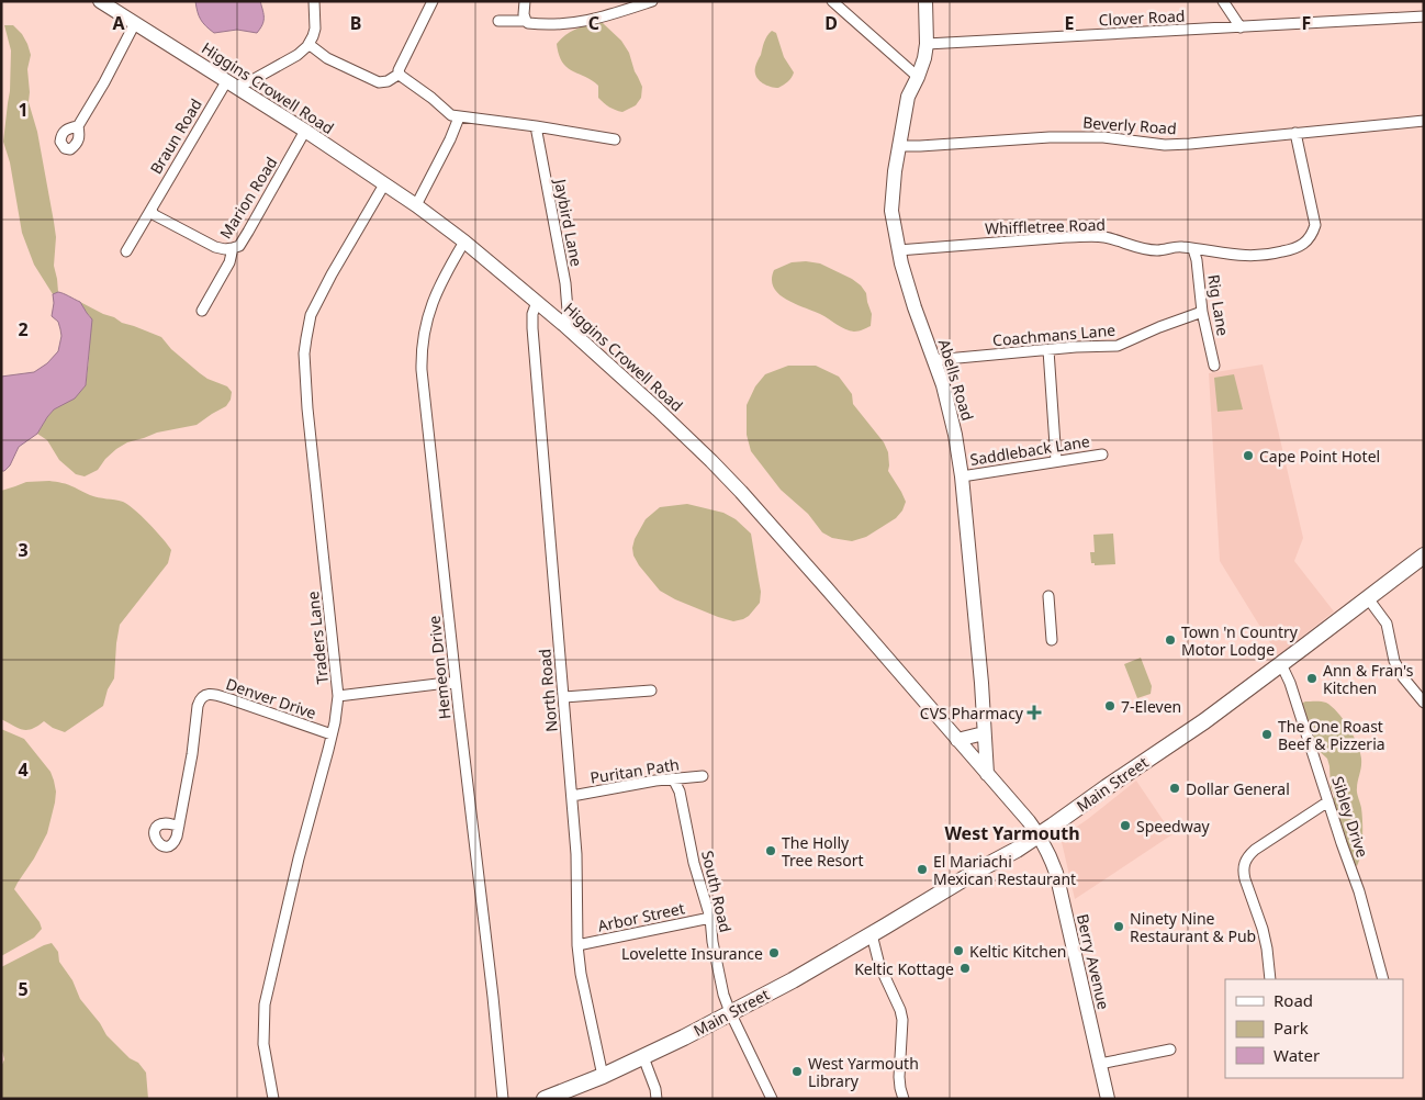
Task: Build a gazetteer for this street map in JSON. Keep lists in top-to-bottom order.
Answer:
{
  "streets": {
    "main road": [
      "Higgins Crowell Road",
      "Abells Road",
      "Main Street",
      "Berry Avenue"
    ],
    "street": [
      "Clover Road",
      "Beverly Road",
      "Braun Road",
      "Marion Road",
      "Jaybird Lane",
      "Whiffletree Road",
      "Rig Lane",
      "Coachmans Lane",
      "Saddleback Lane",
      "Traders Lane",
      "Hemeon Drive",
      "North Road",
      "Denver Drive",
      "Puritan Path",
      "Sibley Drive",
      "South Road",
      "Arbor Street"
    ]
  },
  "crossings": [
    ["Clover Road", "Abells Road"],
    ["Higgins Crowell Road", "Braun Road"],
    ["Higgins Crowell Road", "Marion Road"],
    ["Higgins Crowell Road", "Jaybird Lane"],
    ["Higgins Crowell Road", "Abells Road"],
    ["Higgins Crowell Road", "Traders Lane"],
    ["Higgins Crowell Road", "Hemeon Drive"],
    ["Higgins Crowell Road", "North Road"],
    ["Higgins Crowell Road", "Main Street"],
    ["Higgins Crowell Road", "Berry Avenue"],
    ["Beverly Road", "Whiffletree Road"],
    ["Beverly Road", "Abells Road"],
    ["Whiffletree Road", "Rig Lane"],
    ["Whiffletree Road", "Abells Road"],
    ["Rig Lane", "Coachmans Lane"],
    ["Coachmans Lane", "Abells Road"],
    ["Abells Road", "Saddleback Lane"],
    ["Traders Lane", "Denver Drive"],
    ["Hemeon Drive", "Denver Drive"],
    ["North Road", "Puritan Path"],
    ["North Road", "Main Street"],
    ["North Road", "Arbor Street"],
    ["Puritan Path", "South Road"],
    ["Main Street", "Sibley Drive"],
    ["Main Street", "South Road"],
    ["Main Street", "Berry Avenue"],
    ["South Road", "Arbor Street"]
  ],
  "districts": ["West Yarmouth"],
  "places": {
    "other": [
      "Cape Point Hotel",
      "Town 'n Country Motor Lodge",
      "Ann & Fran's Kitchen",
      "7-Eleven",
      "The One Roast Beef & Pizzeria",
      "Dollar General",
      "Speedway",
      "The Holly Tree Resort",
      "El Mariachi Mexican Restaurant",
      "Ninety Nine Restaurant & Pub",
      "Keltic Kitchen",
      "Lovelette Insurance",
      "Keltic Kottage",
      "West Yarmouth Library"
    ],
    "health": ["CVS Pharmacy"]
  },
  "legend": ["Road", "Park", "Water"],
  "grid": {
    "columns": [
      "A",
      "B",
      "C",
      "D",
      "E",
      "F"
    ],
    "rows": [
      "1",
      "2",
      "3",
      "4",
      "5"
    ]
  }
}
